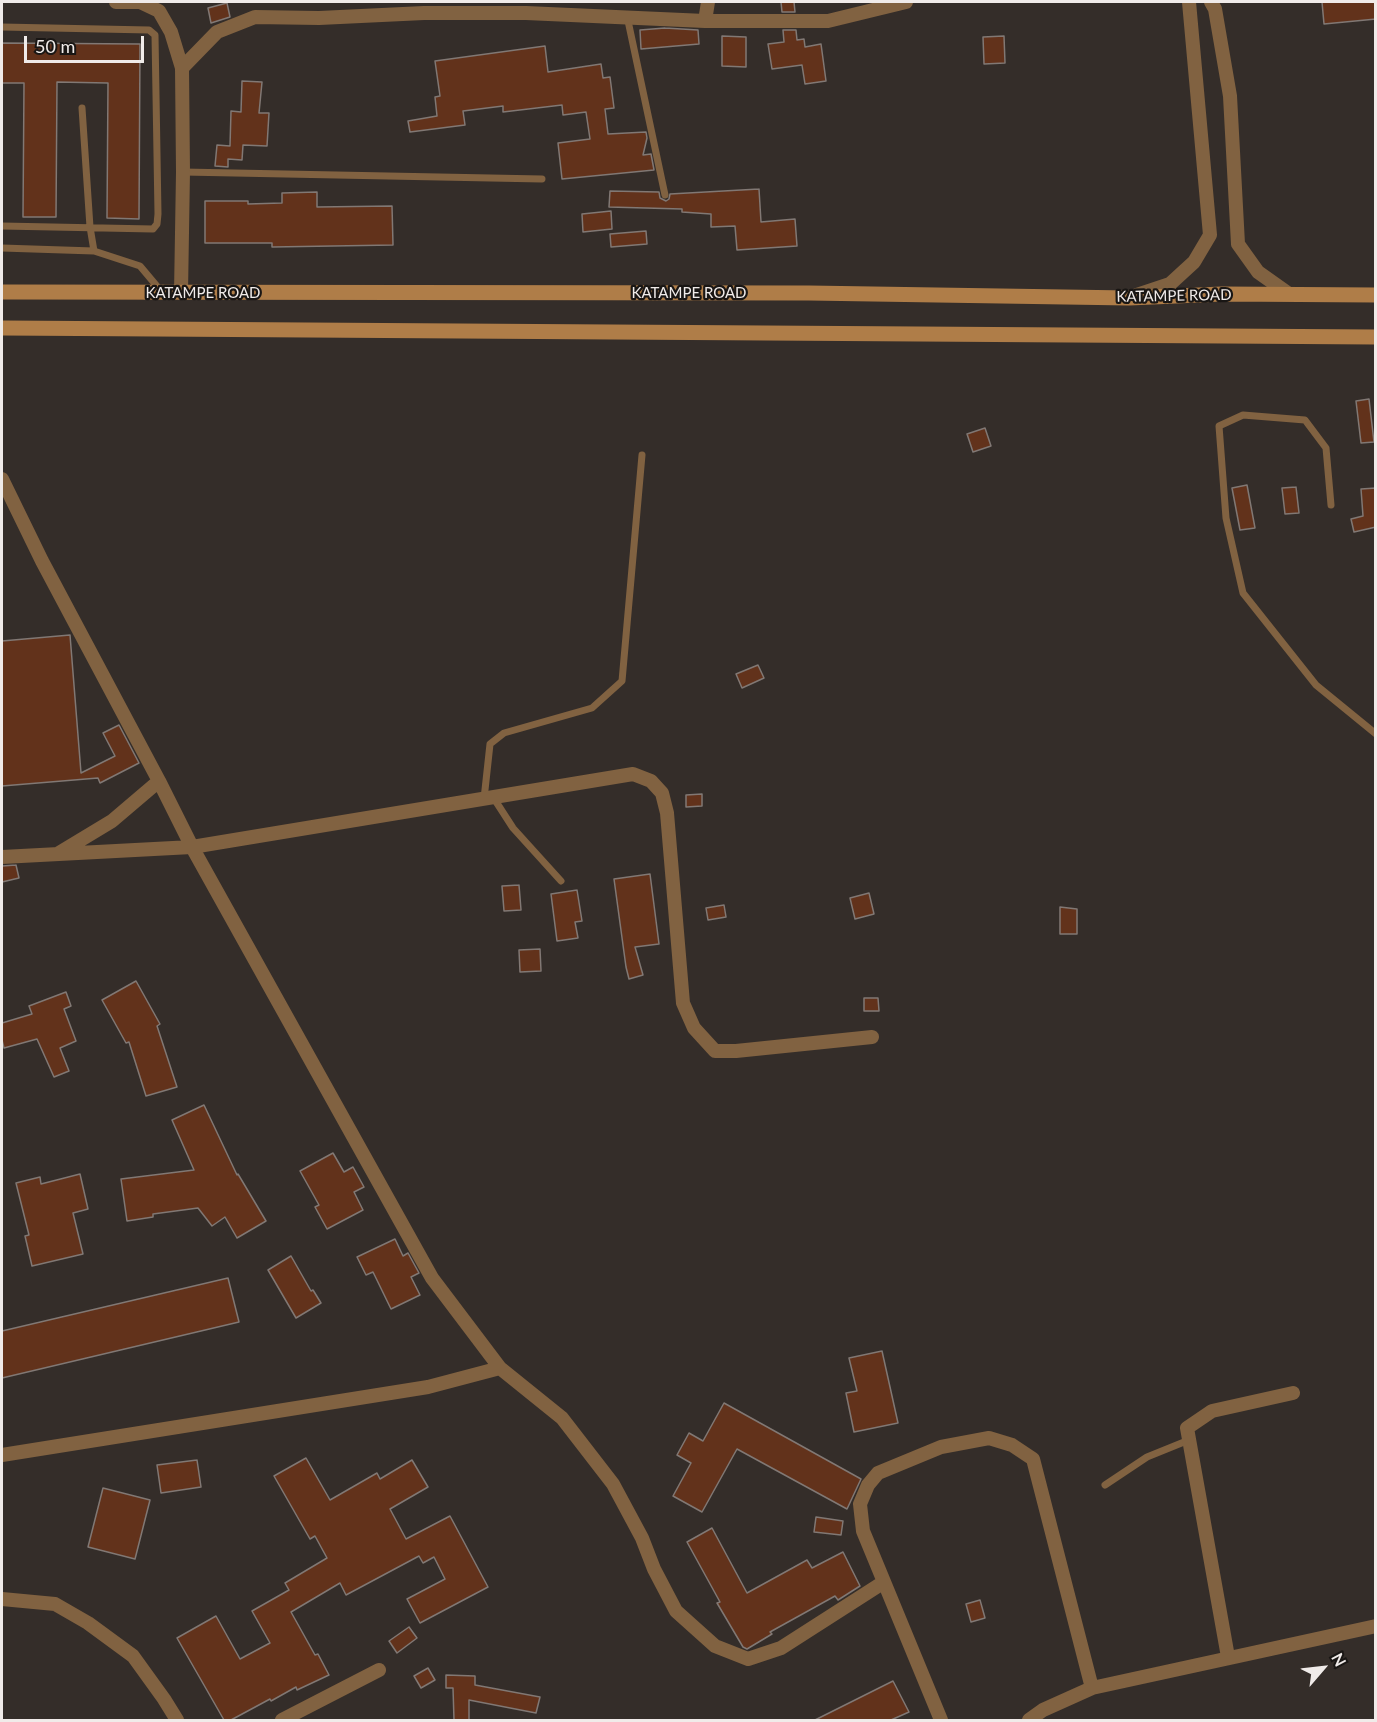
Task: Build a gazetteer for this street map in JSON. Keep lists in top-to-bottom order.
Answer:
{
  "streets": {
    "main road": ["KATAMPE ROAD"]
  },
  "scale_bar": "50 m",
  "north": "top right"
}
